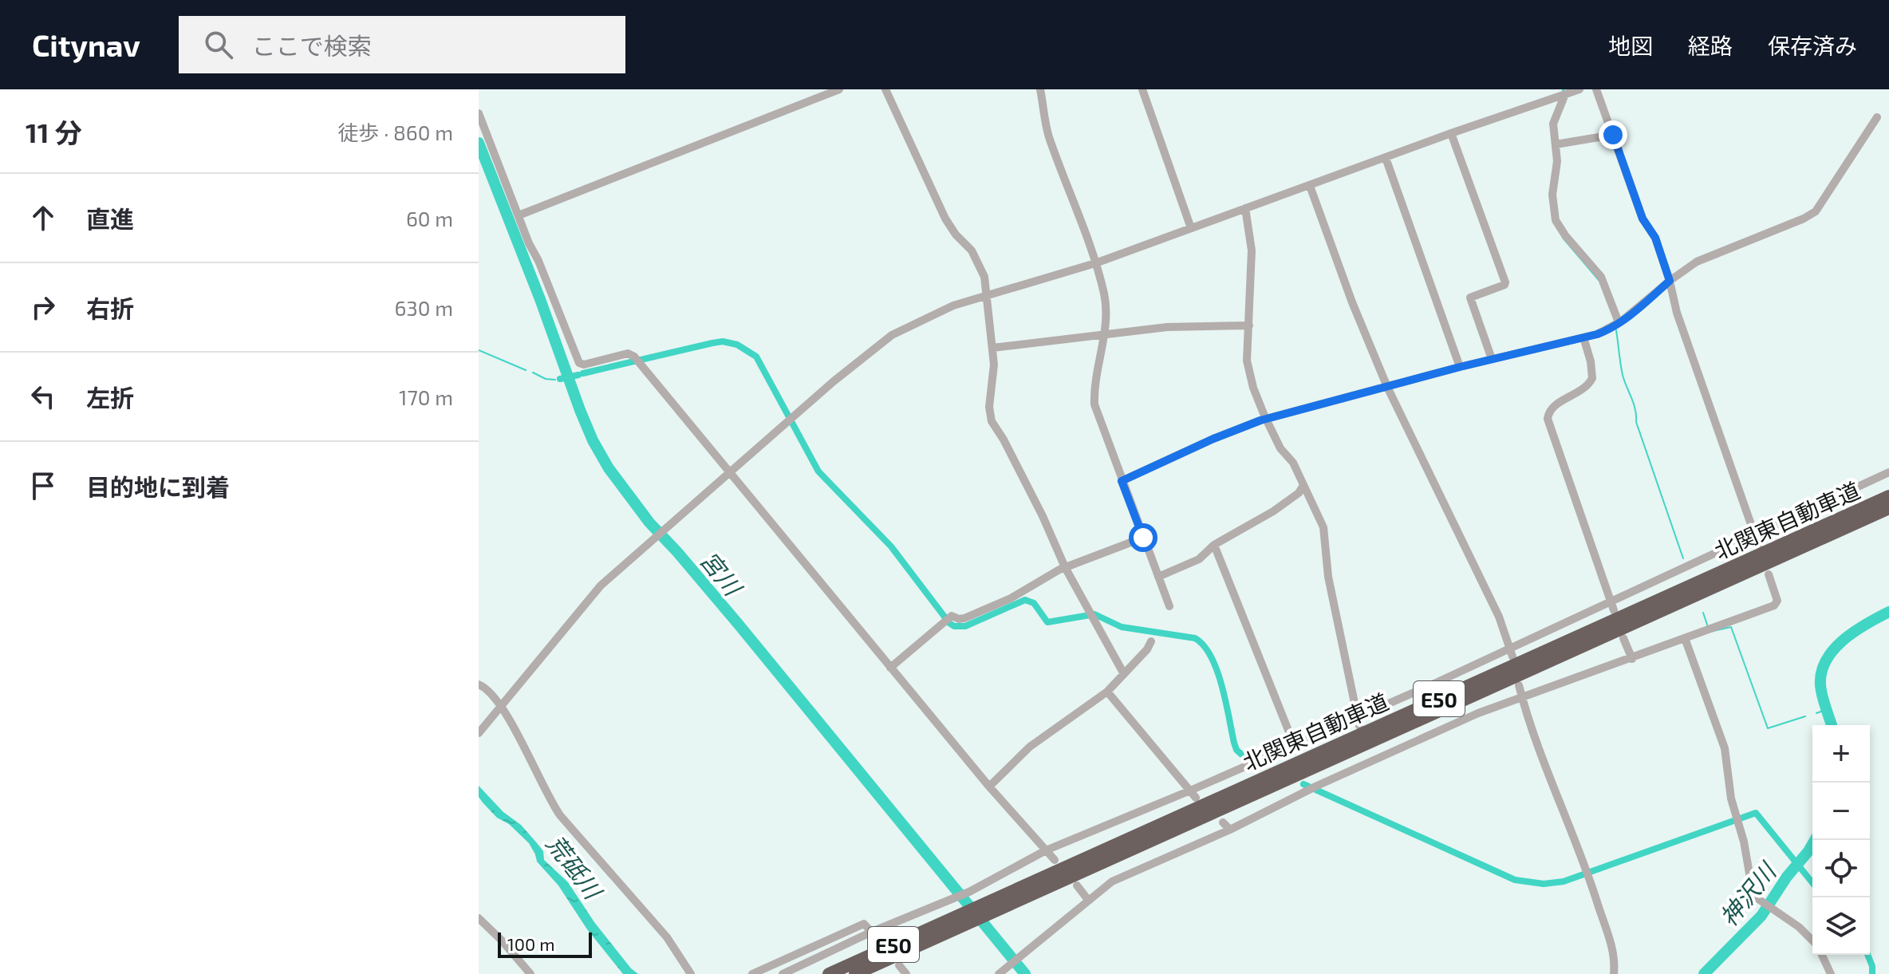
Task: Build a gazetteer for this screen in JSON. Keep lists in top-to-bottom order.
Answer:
{
  "streets": {
    "highway": ["北関東自動車道", "E50"]
  },
  "water": ["宮川", "荒砥川", "神沢川"],
  "scale_bar": "100 m",
  "page": {
    "header": "Citynav",
    "search": "ここで検索",
    "nav": ["地図", "経路", "保存済み"],
    "heading": ["11 分", "徒歩 · 860 m"],
    "list": [
      ["直進", "60 m"],
      ["右折", "630 m"],
      ["左折", "170 m"],
      "目的地に到着"
    ],
    "map_buttons": ["+", "−"],
    "scale": "100 m"
  }
}
